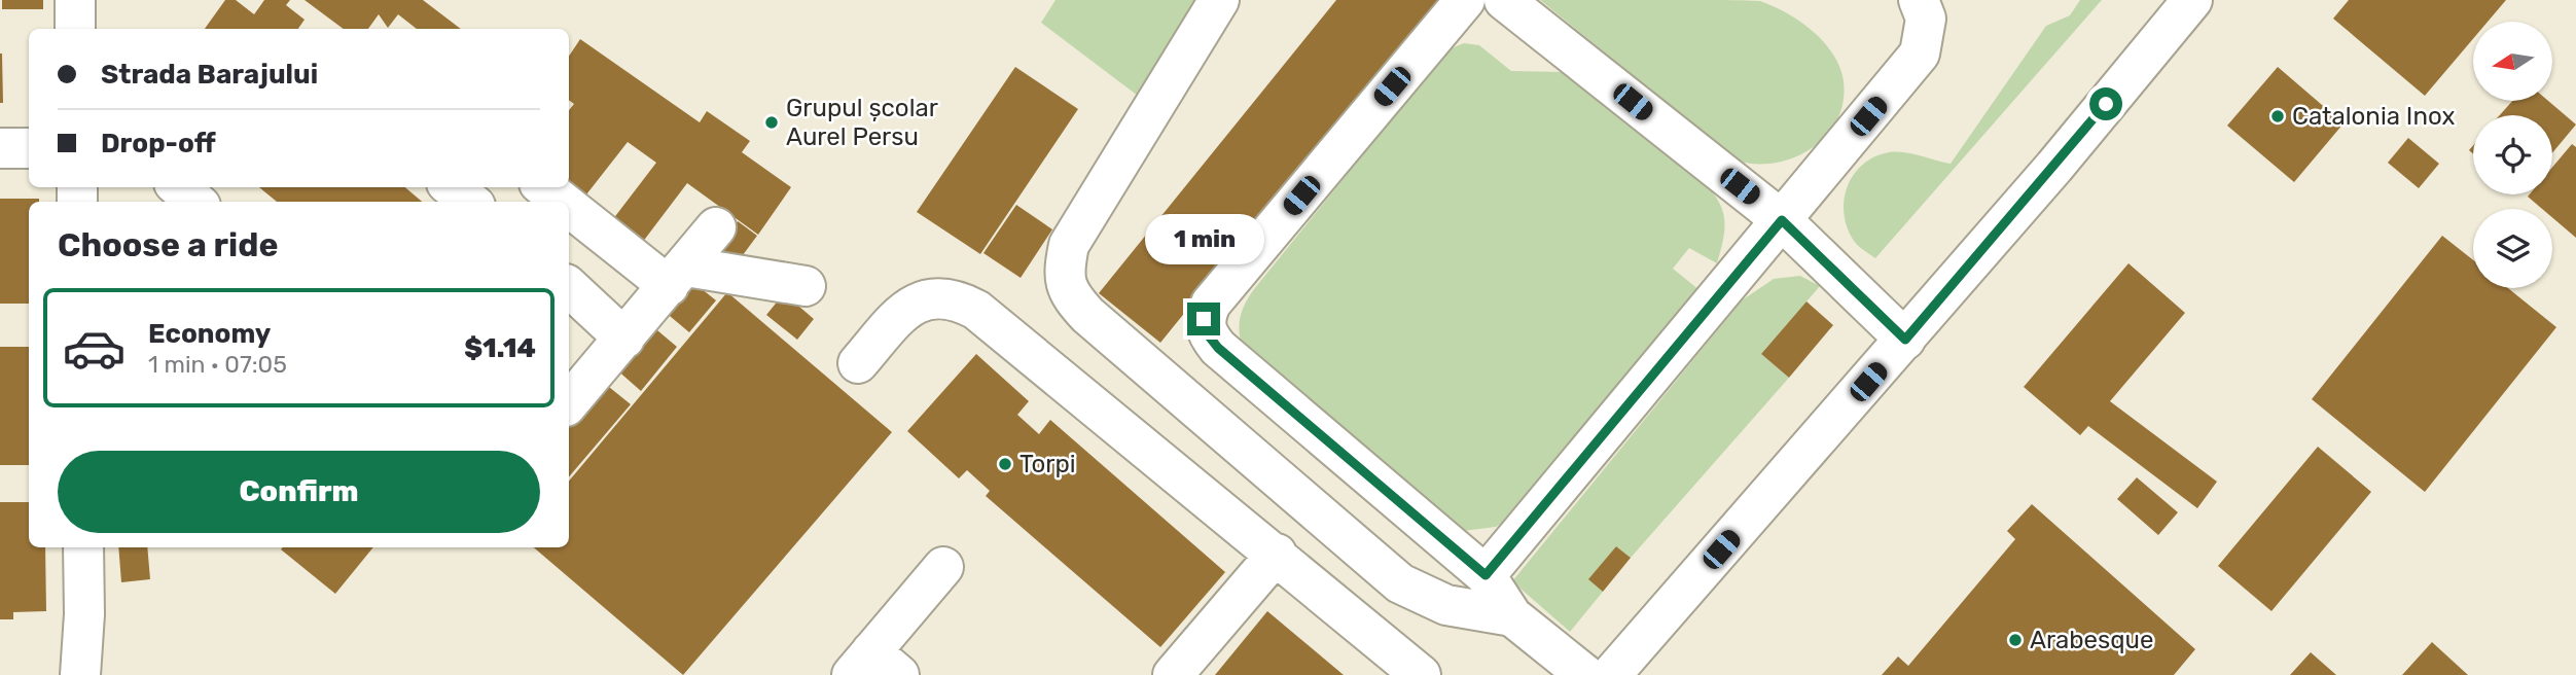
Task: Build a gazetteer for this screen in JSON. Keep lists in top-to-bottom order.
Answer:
{
  "places": [
    "Catalonia Inox",
    "Grupul școlar Aurel Persu",
    "Torpi",
    "Arabesque"
  ],
  "north": "left",
  "page": {
    "banner": ["Strada Barajului", "Drop-off"],
    "heading": "Choose a ride",
    "bubble": "1 min",
    "list": [
      {
        "name": "Economy",
        "note": "1 min · 07:05",
        "value": "$1.14"
      }
    ],
    "buttons": "Confirm"
  }
}
